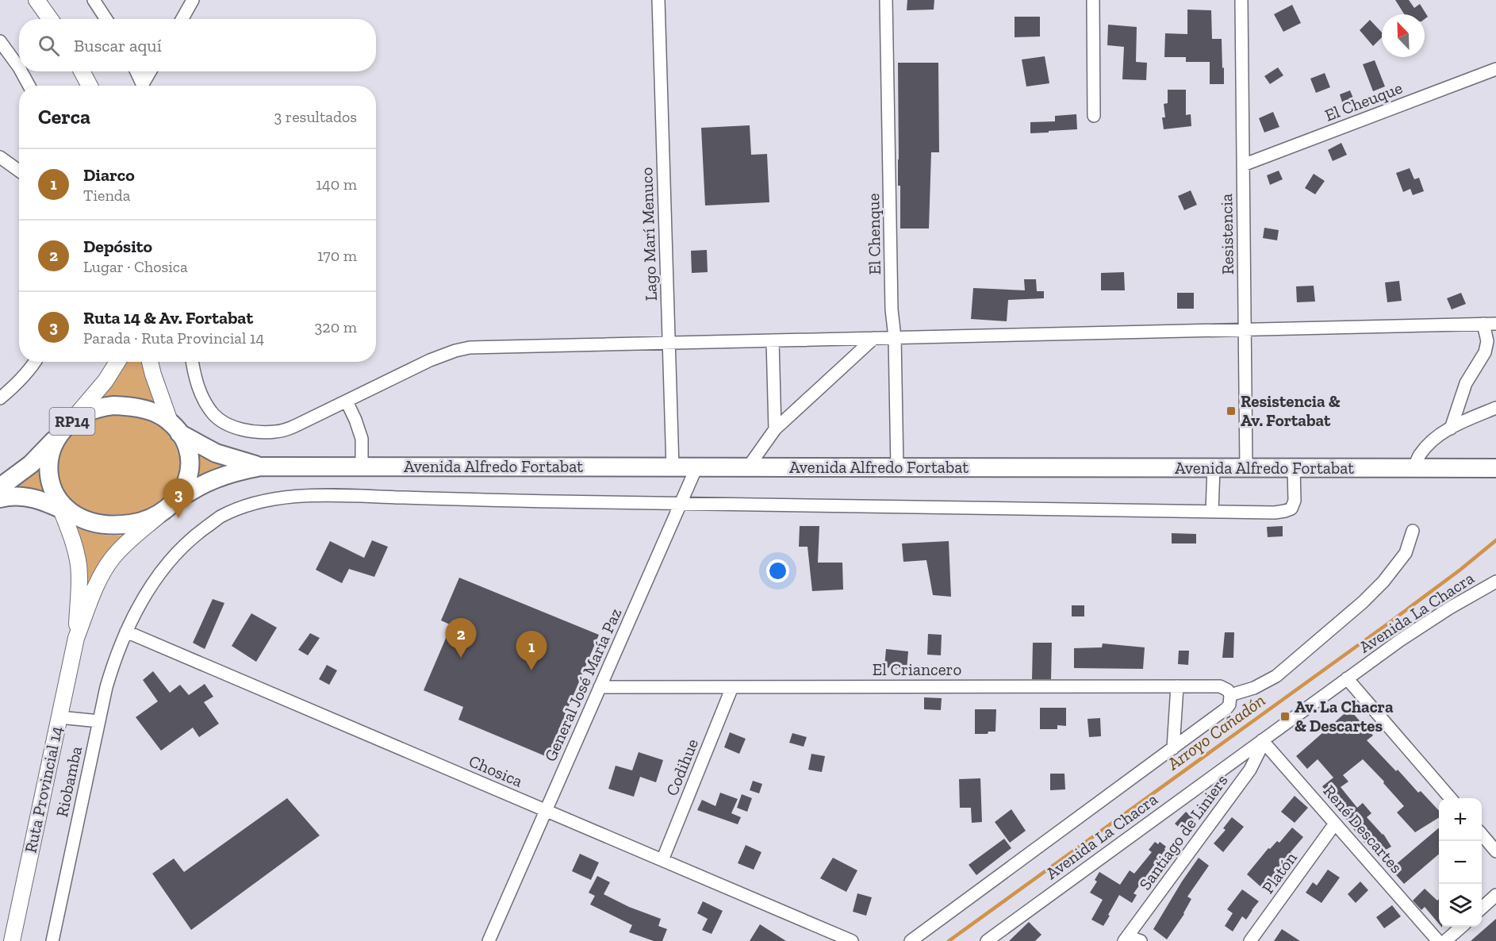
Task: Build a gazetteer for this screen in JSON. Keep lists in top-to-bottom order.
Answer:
{
  "streets": {
    "highway": ["RP14", "Avenida Alfredo Fortabat", "Ruta Provincial 14"],
    "street": [
      "El Cheuque",
      "Lago Marí Menuco",
      "El Chenque",
      "Resistencia",
      "Avenida La Chacra",
      "El Criancero",
      "General José María Paz",
      "Codihue",
      "Chosica",
      "Riobamba",
      "René Descartes",
      "Santiago de Liniers",
      "Platón"
    ]
  },
  "crossings": [
    ["El Cheuque", "Resistencia"],
    ["Lago Marí Menuco", "Avenida Alfredo Fortabat"],
    ["El Chenque", "Avenida Alfredo Fortabat"],
    ["Resistencia", "Avenida Alfredo Fortabat"],
    ["RP14", "Avenida Alfredo Fortabat"],
    ["RP14", "Ruta Provincial 14"],
    ["Avenida Alfredo Fortabat", "General José María Paz"],
    ["Avenida Alfredo Fortabat", "Riobamba"],
    ["Avenida Alfredo Fortabat", "Ruta Provincial 14"],
    ["Avenida La Chacra", "El Criancero"],
    ["Avenida La Chacra", "René Descartes"],
    ["Avenida La Chacra", "Santiago de Liniers"],
    ["El Criancero", "General José María Paz"],
    ["El Criancero", "Codihue"],
    ["General José María Paz", "Chosica"],
    ["General José María Paz", "Riobamba"],
    ["Codihue", "Chosica"],
    ["Chosica", "Riobamba"],
    ["René Descartes", "Santiago de Liniers"],
    ["René Descartes", "Platón"]
  ],
  "water": ["Arroyo Cañadón"],
  "places": {
    "transit": ["Resistencia & Av. Fortabat", "Av. La Chacra & Descartes"]
  },
  "north": "top left",
  "page": {
    "search": "Buscar aquí",
    "heading": ["Cerca", "3 resultados"],
    "list": [
      {
        "mark": "1",
        "name": "Diarco",
        "note": "Tienda",
        "value": "140 m"
      },
      {
        "mark": "2",
        "name": "Depósito",
        "note": "Lugar · Chosica",
        "value": "170 m"
      },
      {
        "mark": "3",
        "name": "Ruta 14 & Av. Fortabat",
        "note": "Parada · Ruta Provincial 14",
        "value": "320 m"
      }
    ],
    "pins": ["3", "2", "1"],
    "map_buttons": ["+", "−"]
  }
}
